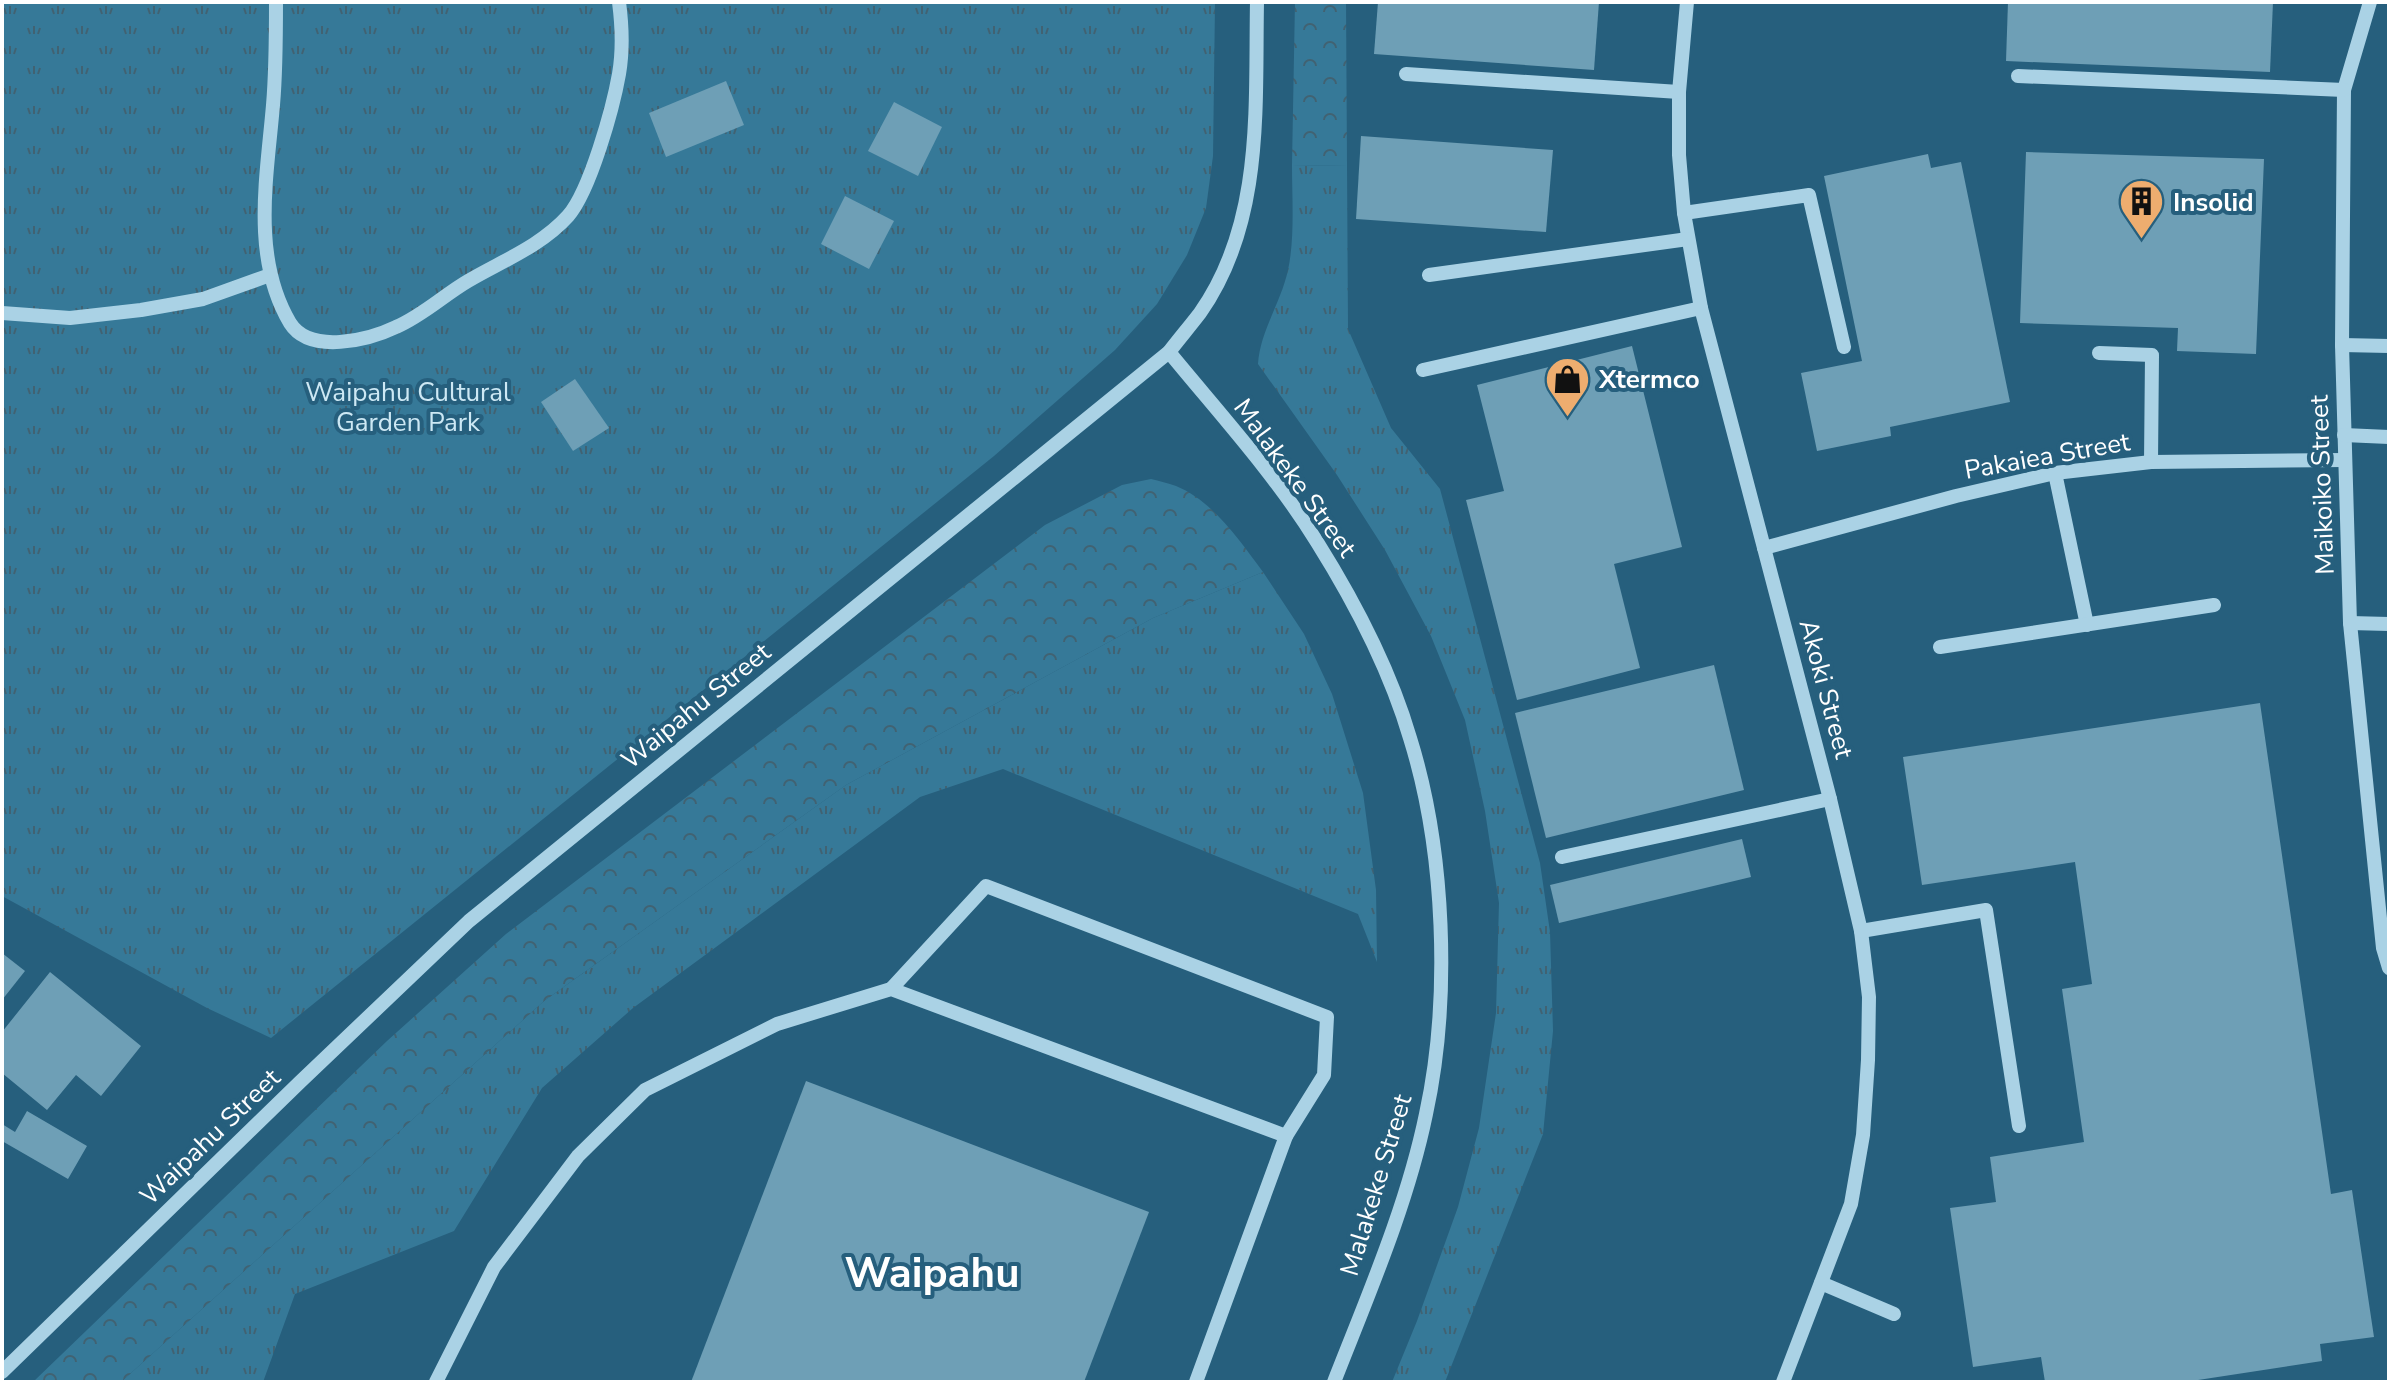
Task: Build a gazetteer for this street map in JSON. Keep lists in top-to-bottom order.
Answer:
{
  "streets": {
    "street": [
      "Pakaiea Street",
      "Malakeke Street",
      "Maikoiko Street",
      "Akoki Street",
      "Waipahu Street"
    ]
  },
  "crossings": [
    ["Pakaiea Street", "Maikoiko Street"],
    ["Pakaiea Street", "Akoki Street"],
    ["Malakeke Street", "Waipahu Street"]
  ],
  "districts": ["Waipahu"],
  "parks": ["Waipahu Cultural Garden Park"],
  "places": {
    "building": ["Insolid"],
    "shop": ["Xtermco"]
  }
}
